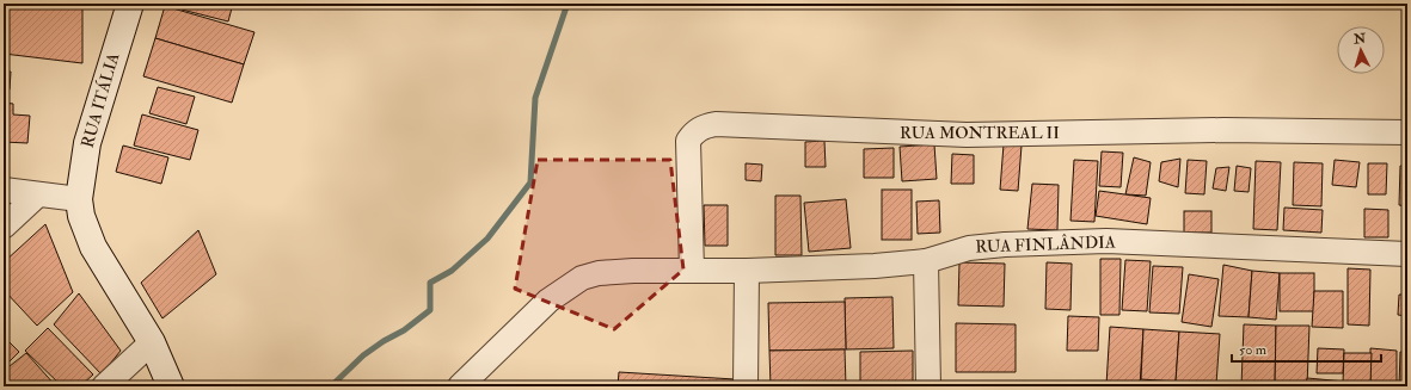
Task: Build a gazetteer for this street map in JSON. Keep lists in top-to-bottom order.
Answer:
{
  "streets": {
    "street": ["RUA ITÁLIA", "RUA MONTREAL II", "RUA FINLÂNDIA"]
  },
  "crossings": [
    ["RUA MONTREAL II", "RUA FINLÂNDIA"]
  ],
  "scale_bar": "50 m",
  "north": "top"
}
